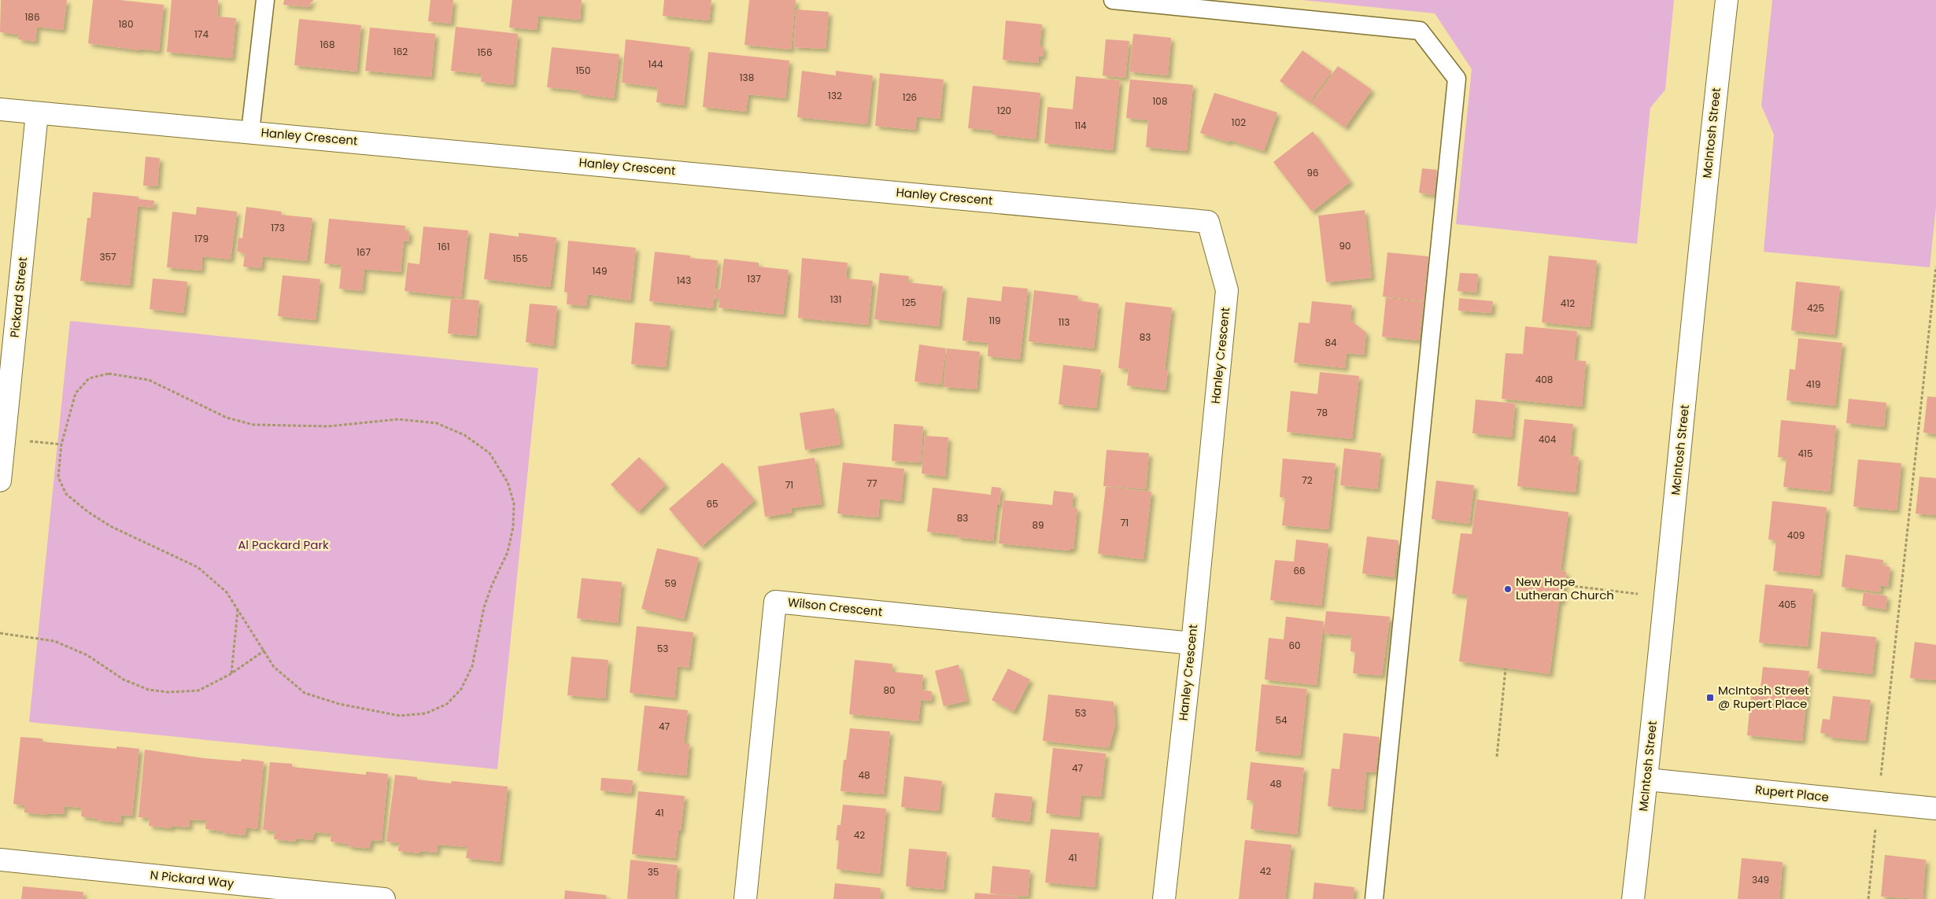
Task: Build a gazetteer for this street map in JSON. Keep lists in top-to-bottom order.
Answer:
{
  "streets": {
    "street": [
      "McIntosh Street",
      "Hanley Crescent",
      "Pickard Street",
      "Wilson Crescent",
      "Rupert Place",
      "N Pickard Way"
    ]
  },
  "crossings": [
    ["McIntosh Street", "Rupert Place"],
    ["Hanley Crescent", "Pickard Street"],
    ["Hanley Crescent", "Wilson Crescent"]
  ],
  "parks": ["Al Packard Park"],
  "places": {
    "other": ["New Hope Lutheran Church"],
    "transit": ["McIntosh Street @ Rupert Place"]
  },
  "house_numbers": [
    "186",
    "180",
    "174",
    "168",
    "162",
    "156",
    "144",
    "150",
    "138",
    "132",
    "126",
    "108",
    "120",
    "102",
    "114",
    "96",
    "173",
    "179",
    "90",
    "161",
    "167",
    "357",
    "155",
    "149",
    "137",
    "143",
    "131",
    "125",
    "412",
    "425",
    "119",
    "113",
    "83",
    "84",
    "408",
    "419",
    "78",
    "404",
    "415",
    "72",
    "77",
    "71",
    "65",
    "83",
    "71",
    "89",
    "409",
    "66",
    "59",
    "405",
    "60",
    "53",
    "80",
    "53",
    "54",
    "47",
    "47",
    "48",
    "48",
    "41",
    "42",
    "41",
    "42",
    "35",
    "349"
  ]
}
